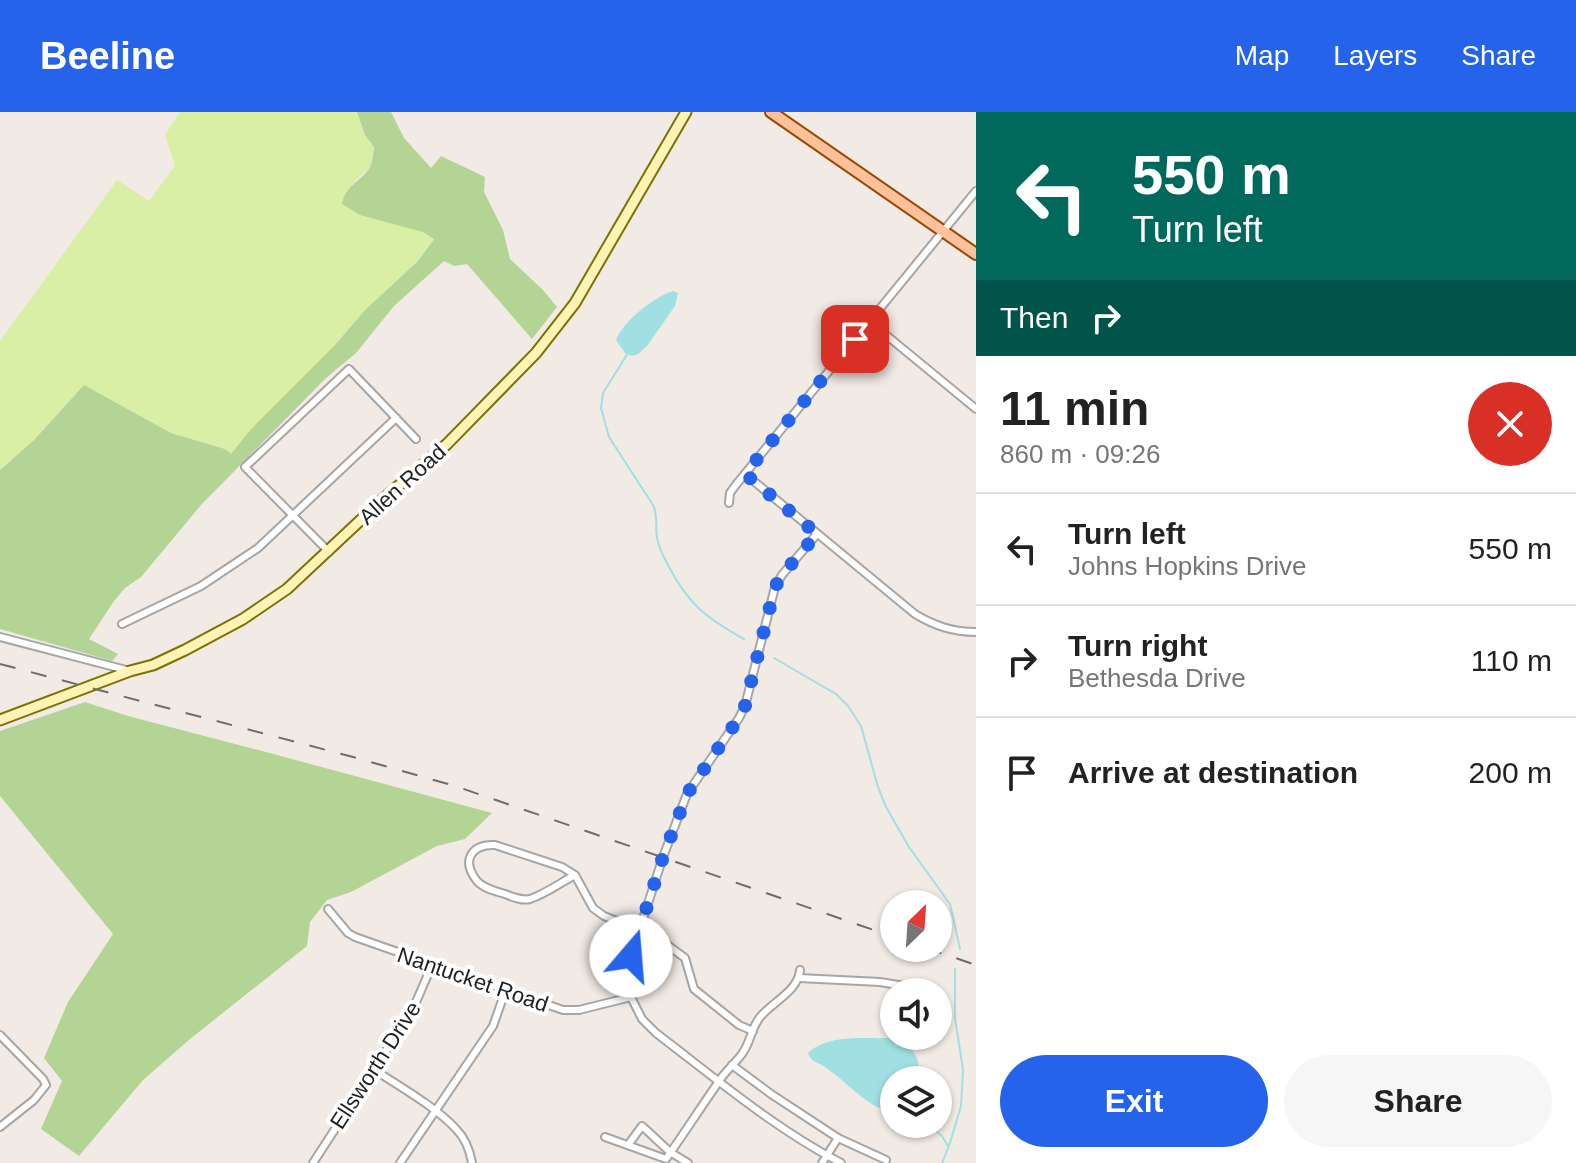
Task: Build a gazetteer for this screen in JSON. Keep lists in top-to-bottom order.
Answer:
{
  "streets": {
    "main road": ["Allen Road"],
    "street": ["Nantucket Road", "Ellsworth Drive"]
  },
  "crossings": [
    ["Nantucket Road", "Ellsworth Drive"]
  ],
  "north": "top right",
  "page": {
    "header": "Beeline",
    "nav": ["Map", "Layers", "Share"],
    "turn": ["550 m", "Turn left"],
    "then": "Then",
    "heading": ["11 min", "860 m · 09:26"],
    "list": [
      {
        "name": "Turn left",
        "note": "Johns Hopkins Drive",
        "value": "550 m"
      },
      {
        "name": "Turn right",
        "note": "Bethesda Drive",
        "value": "110 m"
      },
      {
        "name": "Arrive at destination",
        "value": "200 m"
      }
    ],
    "buttons": ["Exit", "Share"]
  }
}
